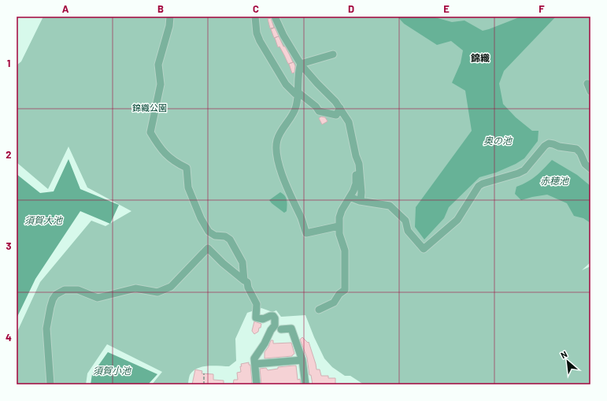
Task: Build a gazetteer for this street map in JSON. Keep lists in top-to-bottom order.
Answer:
{
  "districts": ["錦織"],
  "water": [
    "奥の池",
    "赤穂池",
    "須賀大池",
    "須賀小池"
  ],
  "parks": ["錦織公園"],
  "north": "top left",
  "grid": {
    "columns": [
      "A",
      "B",
      "C",
      "D",
      "E",
      "F"
    ],
    "rows": [
      "1",
      "2",
      "3",
      "4"
    ]
  }
}
